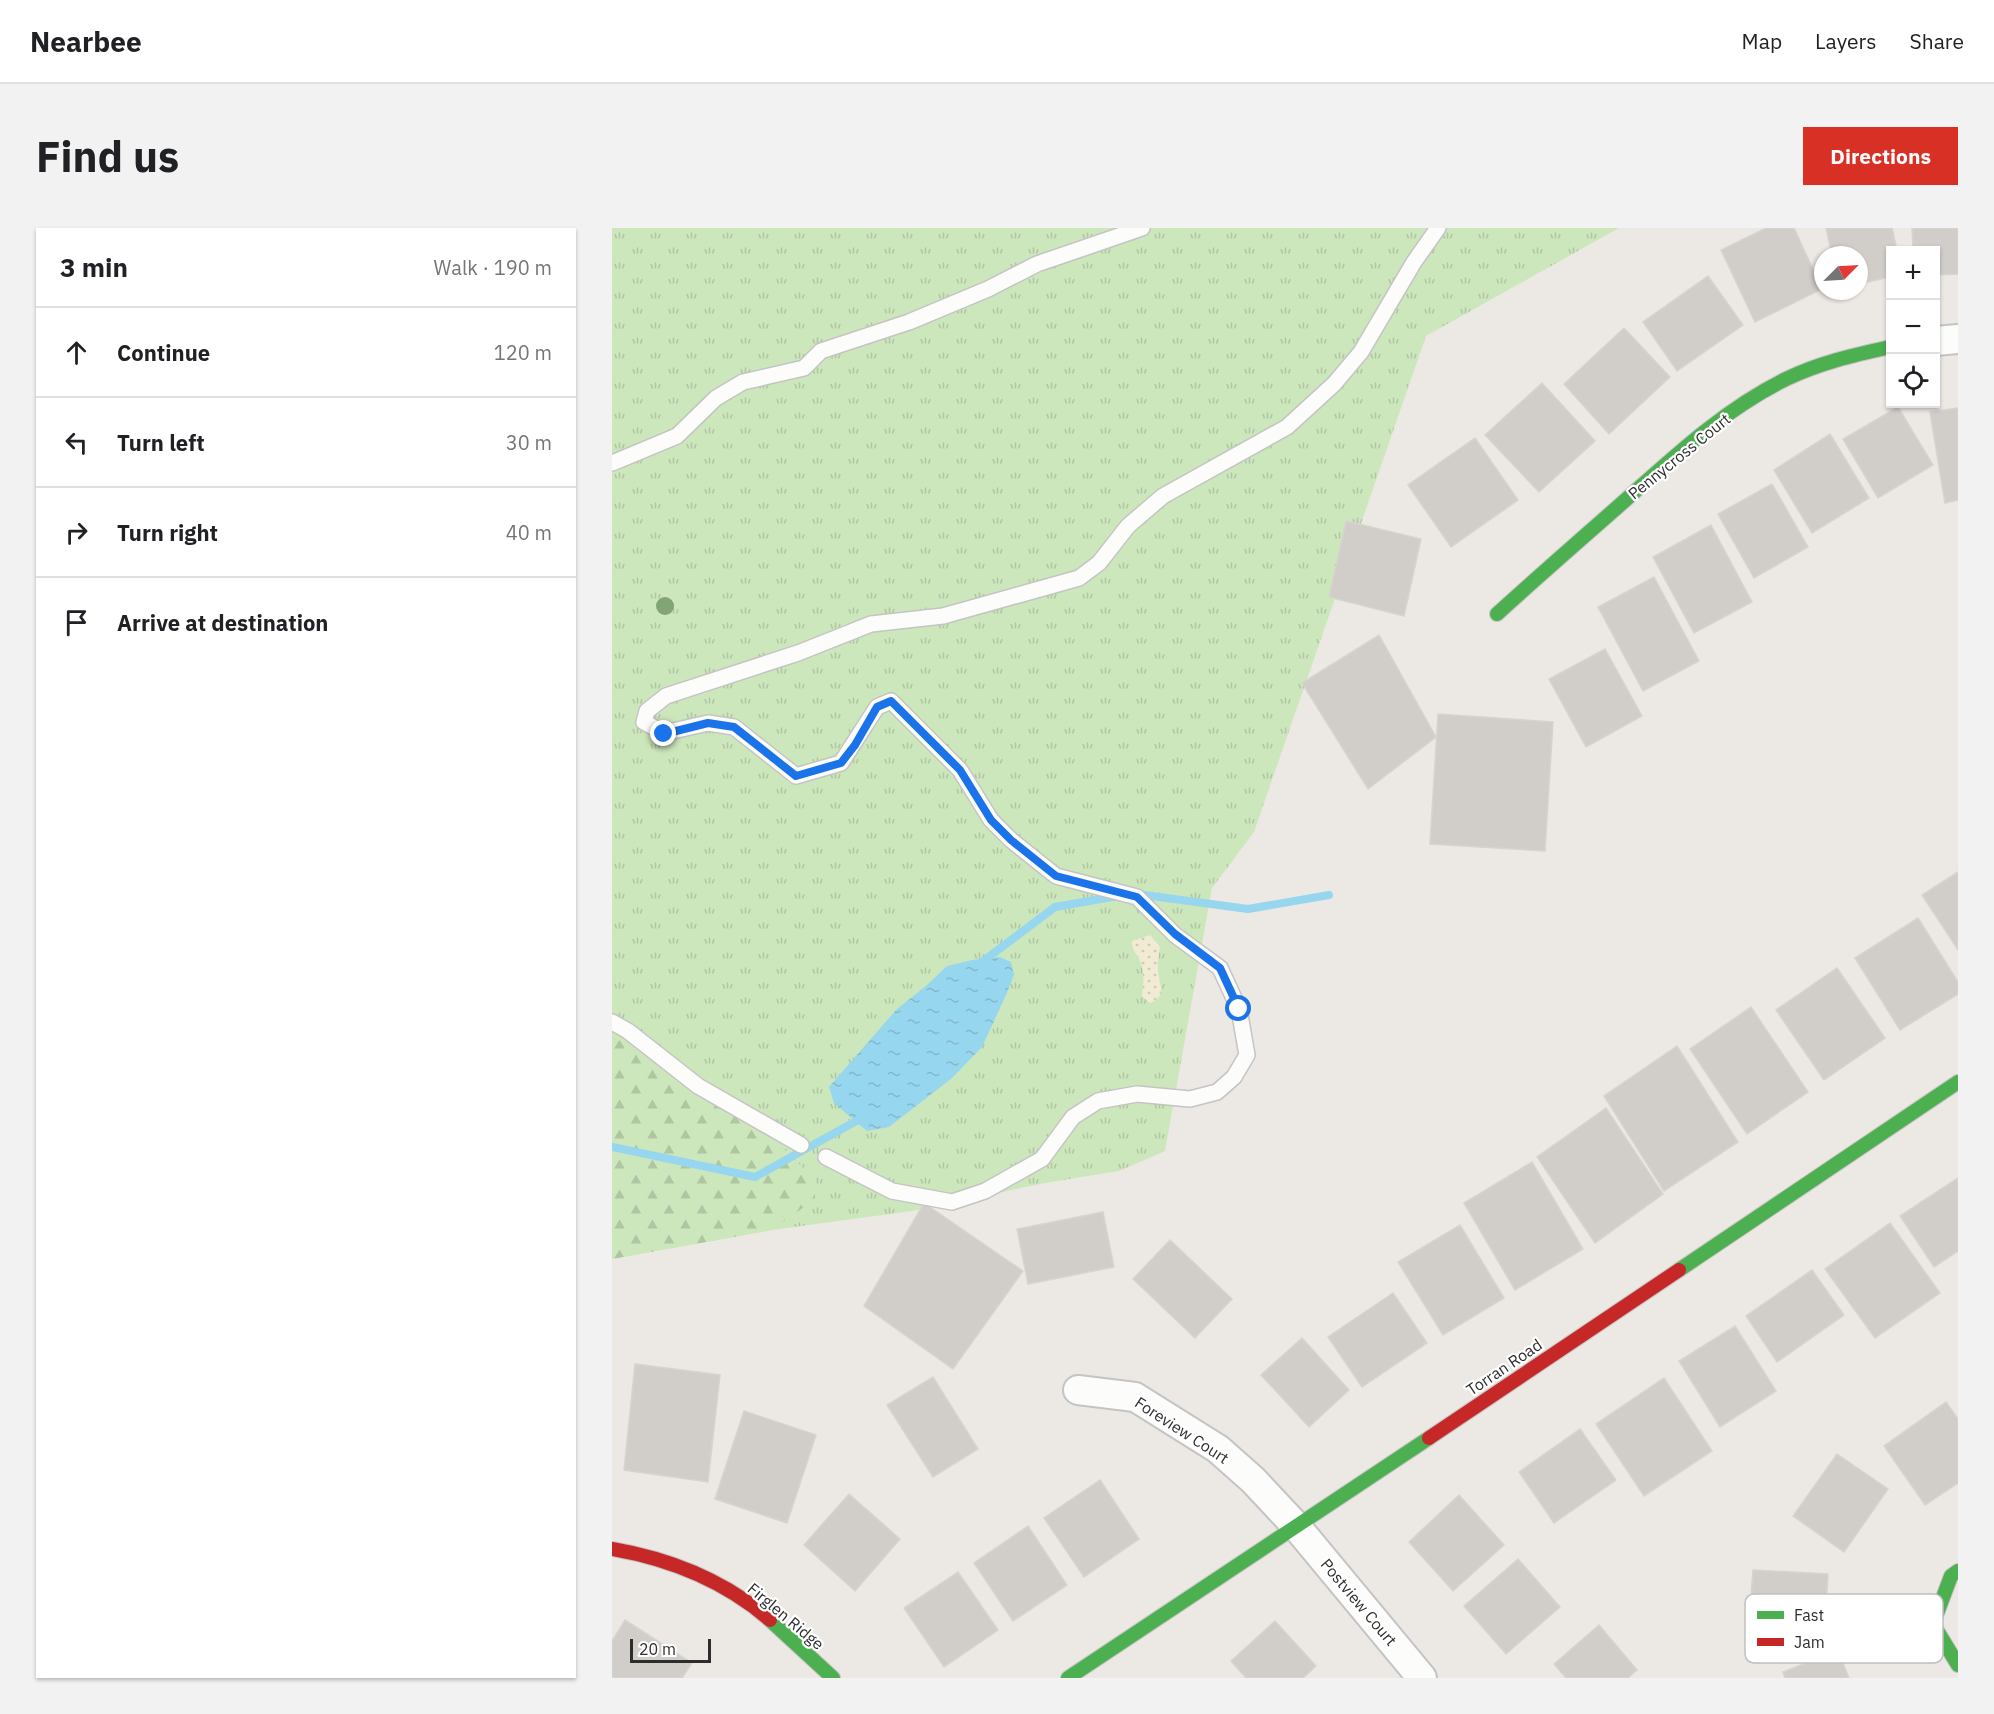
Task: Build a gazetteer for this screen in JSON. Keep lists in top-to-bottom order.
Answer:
{
  "streets": {
    "street": [
      "Pennycross Court",
      "Torran Road",
      "Foreview Court",
      "Postview Court",
      "Firglen Ridge"
    ]
  },
  "crossings": [
    ["Torran Road", "Foreview Court"],
    ["Torran Road", "Postview Court"],
    ["Foreview Court", "Postview Court"]
  ],
  "legend": ["Fast", "Jam"],
  "scale_bar": "20 m",
  "north": "top right",
  "page": {
    "header": "Nearbee",
    "nav": ["Map", "Layers", "Share"],
    "buttons": "Directions",
    "title": "Find us",
    "heading": ["3 min", "Walk · 190 m"],
    "map_buttons": ["+", "−"],
    "list": [
      ["Continue", "120 m"],
      ["Turn left", "30 m"],
      ["Turn right", "40 m"],
      "Arrive at destination"
    ],
    "scale": "20 m"
  }
}
